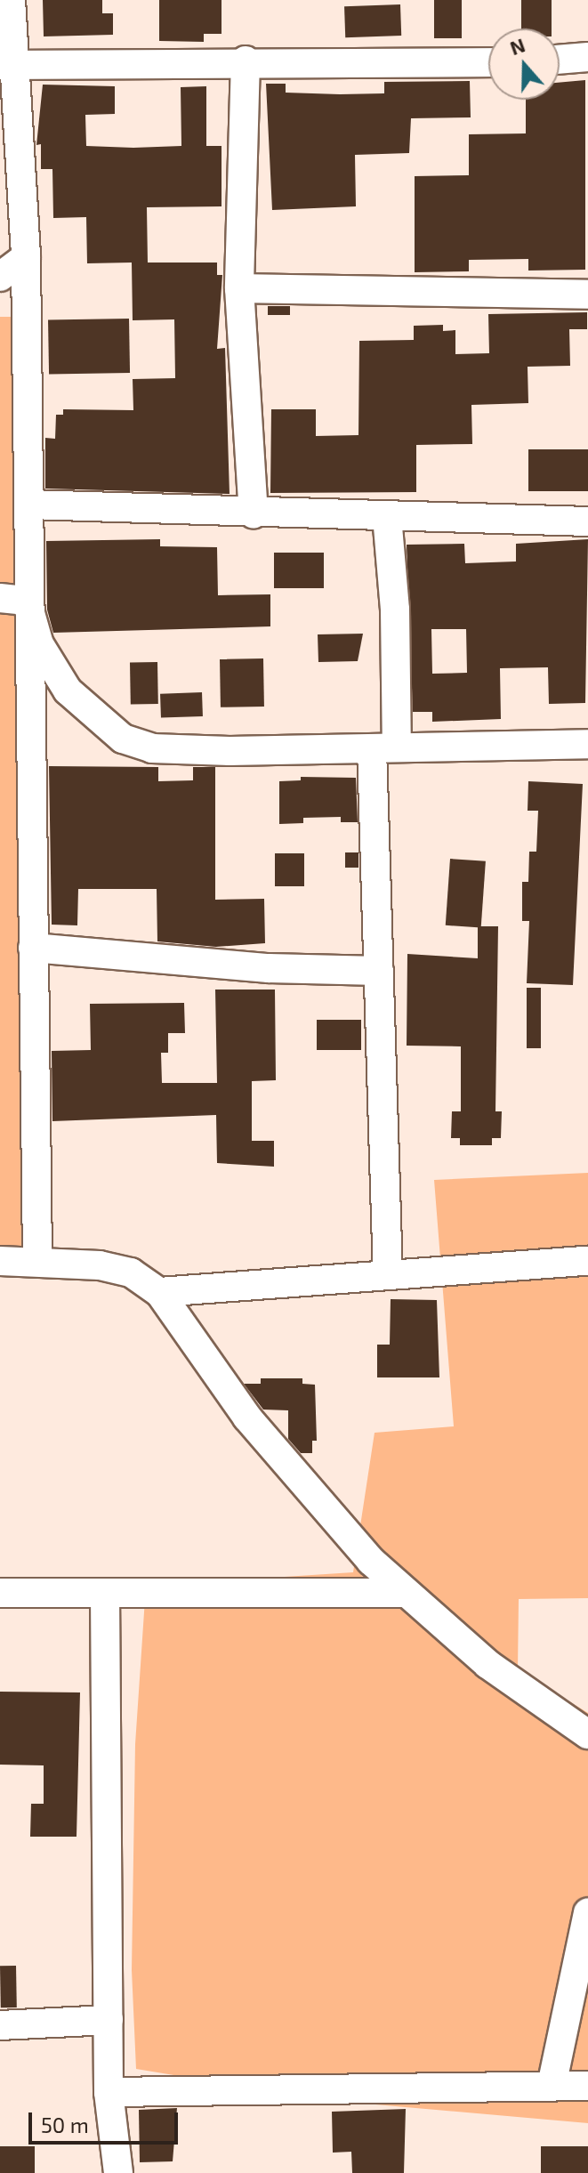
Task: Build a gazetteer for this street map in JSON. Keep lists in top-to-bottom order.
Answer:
{
  "scale_bar": "50 m",
  "north": "top"
}
